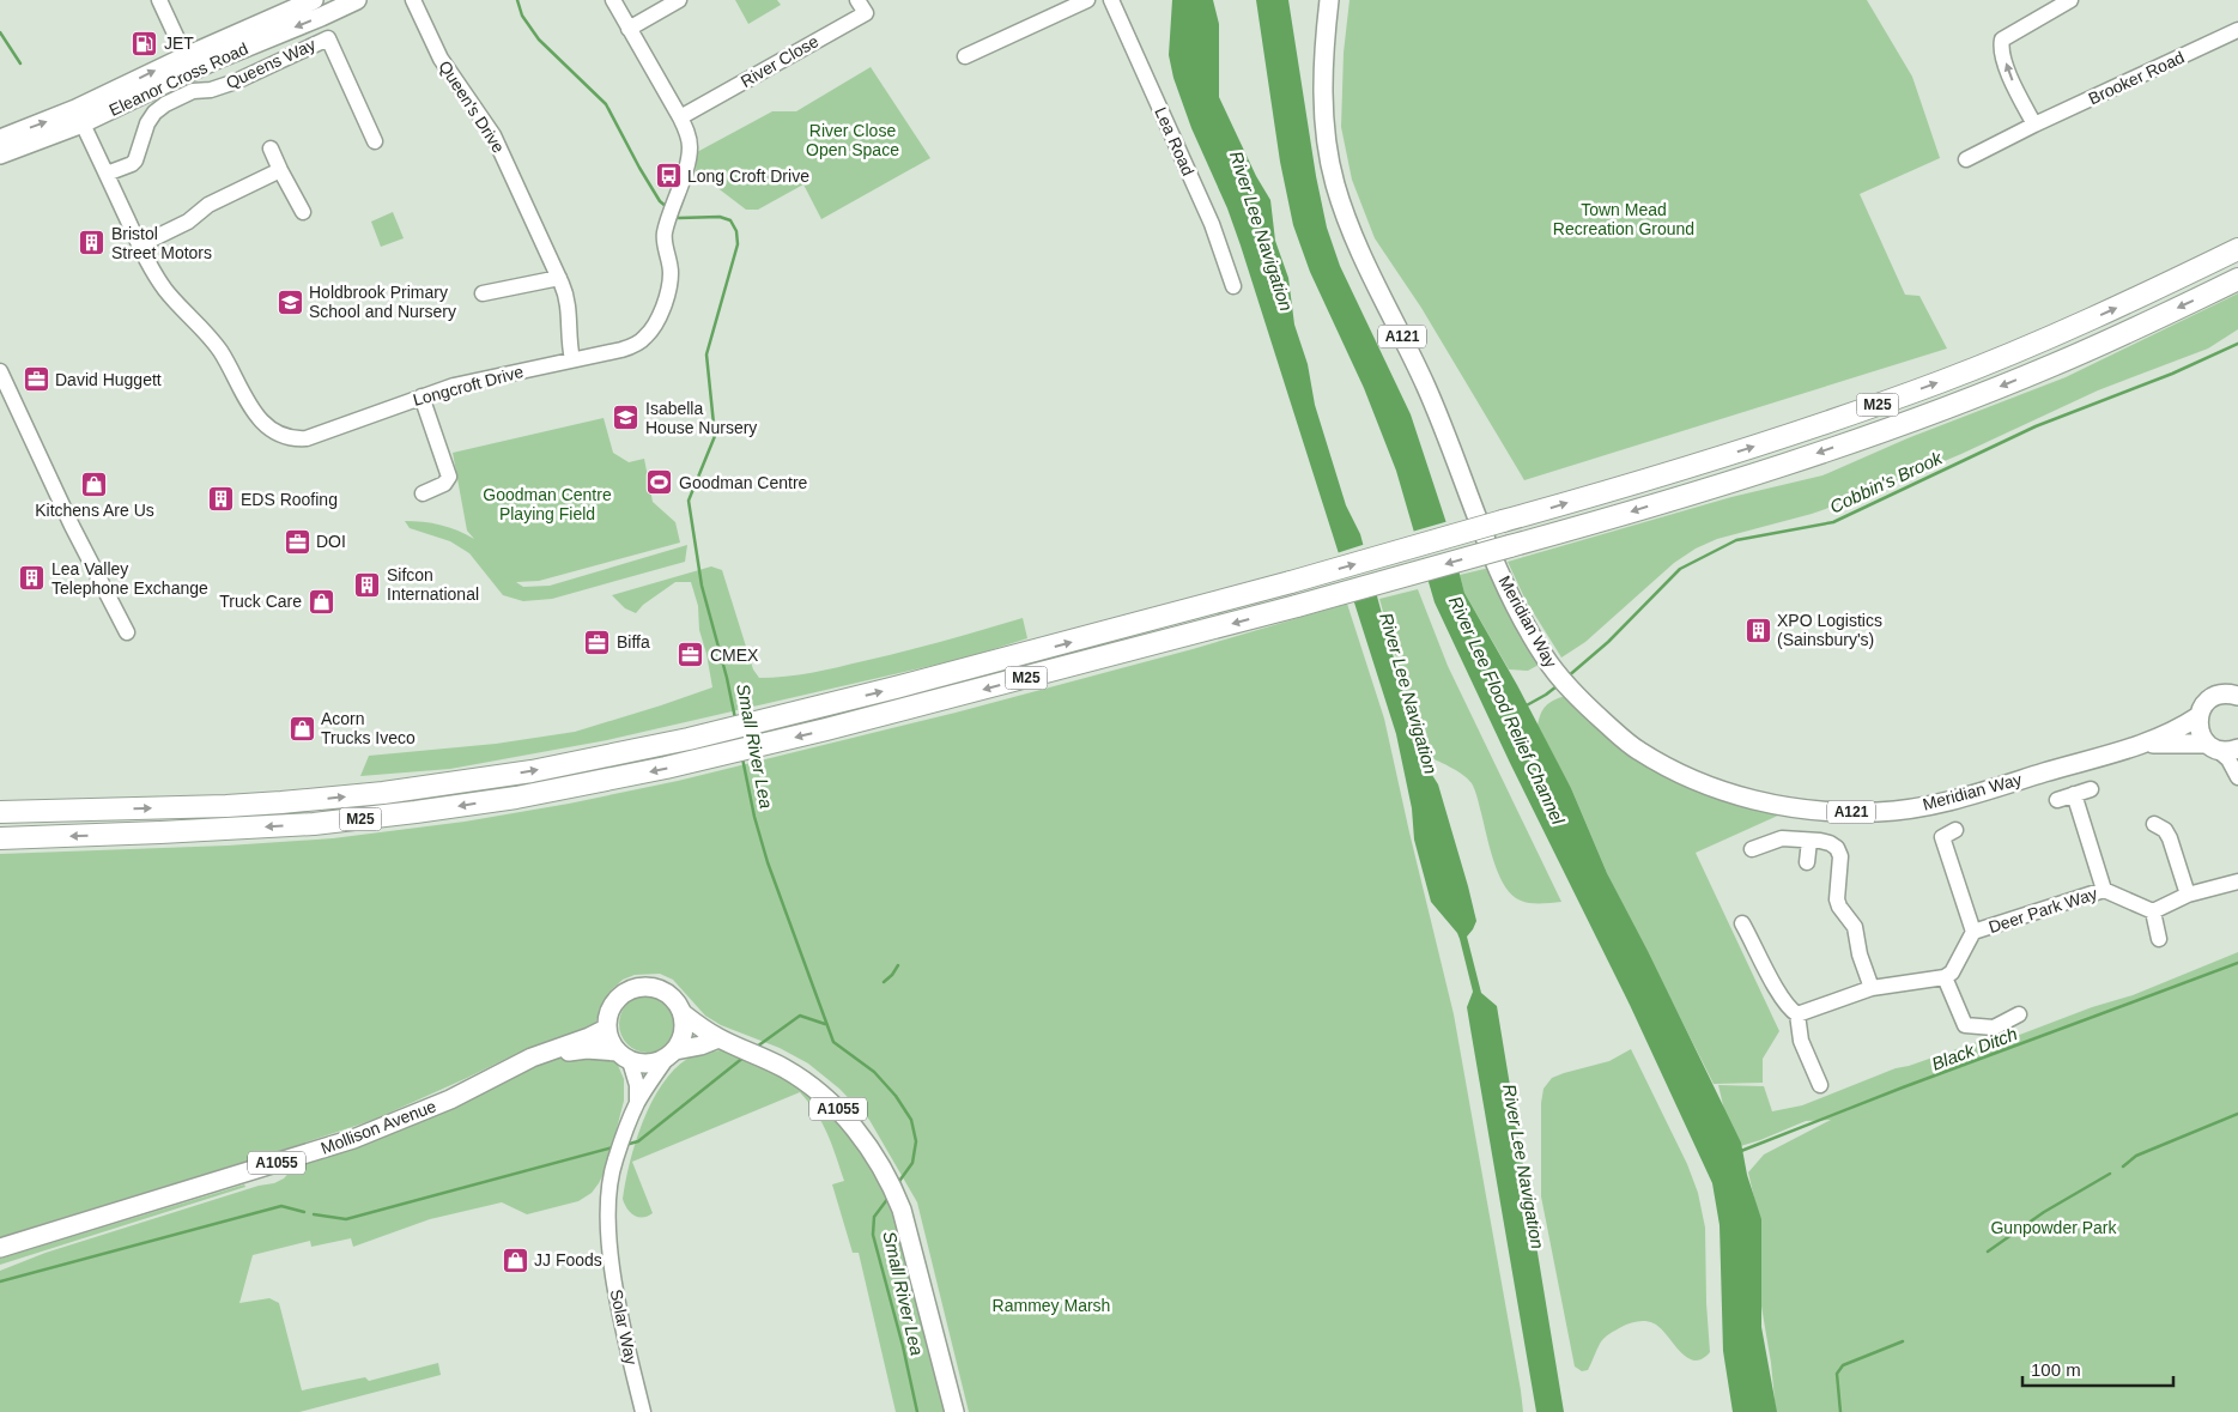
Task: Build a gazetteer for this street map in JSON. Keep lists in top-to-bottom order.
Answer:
{
  "streets": {
    "highway": ["M25"],
    "main road": [
      "Eleanor Cross Road",
      "A121",
      "Meridian Way",
      "A1055",
      "Mollison Avenue"
    ],
    "street": [
      "River Close",
      "Queens Way",
      "Brooker Road",
      "Queen's Drive",
      "Lea Road",
      "Longcroft Drive",
      "Deer Park Way",
      "Solar Way"
    ]
  },
  "crossings": [
    ["River Close", "Longcroft Drive"],
    ["Queens Way", "Longcroft Drive"],
    ["Eleanor Cross Road", "Longcroft Drive"],
    ["Queen's Drive", "Longcroft Drive"],
    ["A1055", "Mollison Avenue"],
    ["A1055", "Solar Way"],
    ["Mollison Avenue", "Solar Way"]
  ],
  "water": [
    "River Lee Navigation",
    "Cobbin's Brook",
    "River Lee Flood Relief Channel",
    "Small River Lea",
    "Black Ditch"
  ],
  "parks": [
    "River Close Open Space",
    "Town Mead Recreation Ground",
    "Goodman Centre Playing Field",
    "Gunpowder Park",
    "Rammey Marsh"
  ],
  "places": {
    "fuel station": ["JET"],
    "bus stop": ["Long Croft Drive"],
    "building": [
      "Bristol Street Motors",
      "EDS Roofing",
      "Lea Valley Telephone Exchange",
      "Sifcon International",
      "XPO Logistics (Sainsbury's)"
    ],
    "school or university": ["Holdbrook Primary School and Nursery", "Isabella House Nursery"],
    "office": [
      "David Huggett",
      "DOI",
      "Biffa",
      "CMEX"
    ],
    "sports": ["Goodman Centre"],
    "shop": [
      "Kitchens Are Us",
      "Truck Care",
      "Acorn Trucks Iveco",
      "JJ Foods"
    ]
  },
  "scale_bar": "100 m"
}
